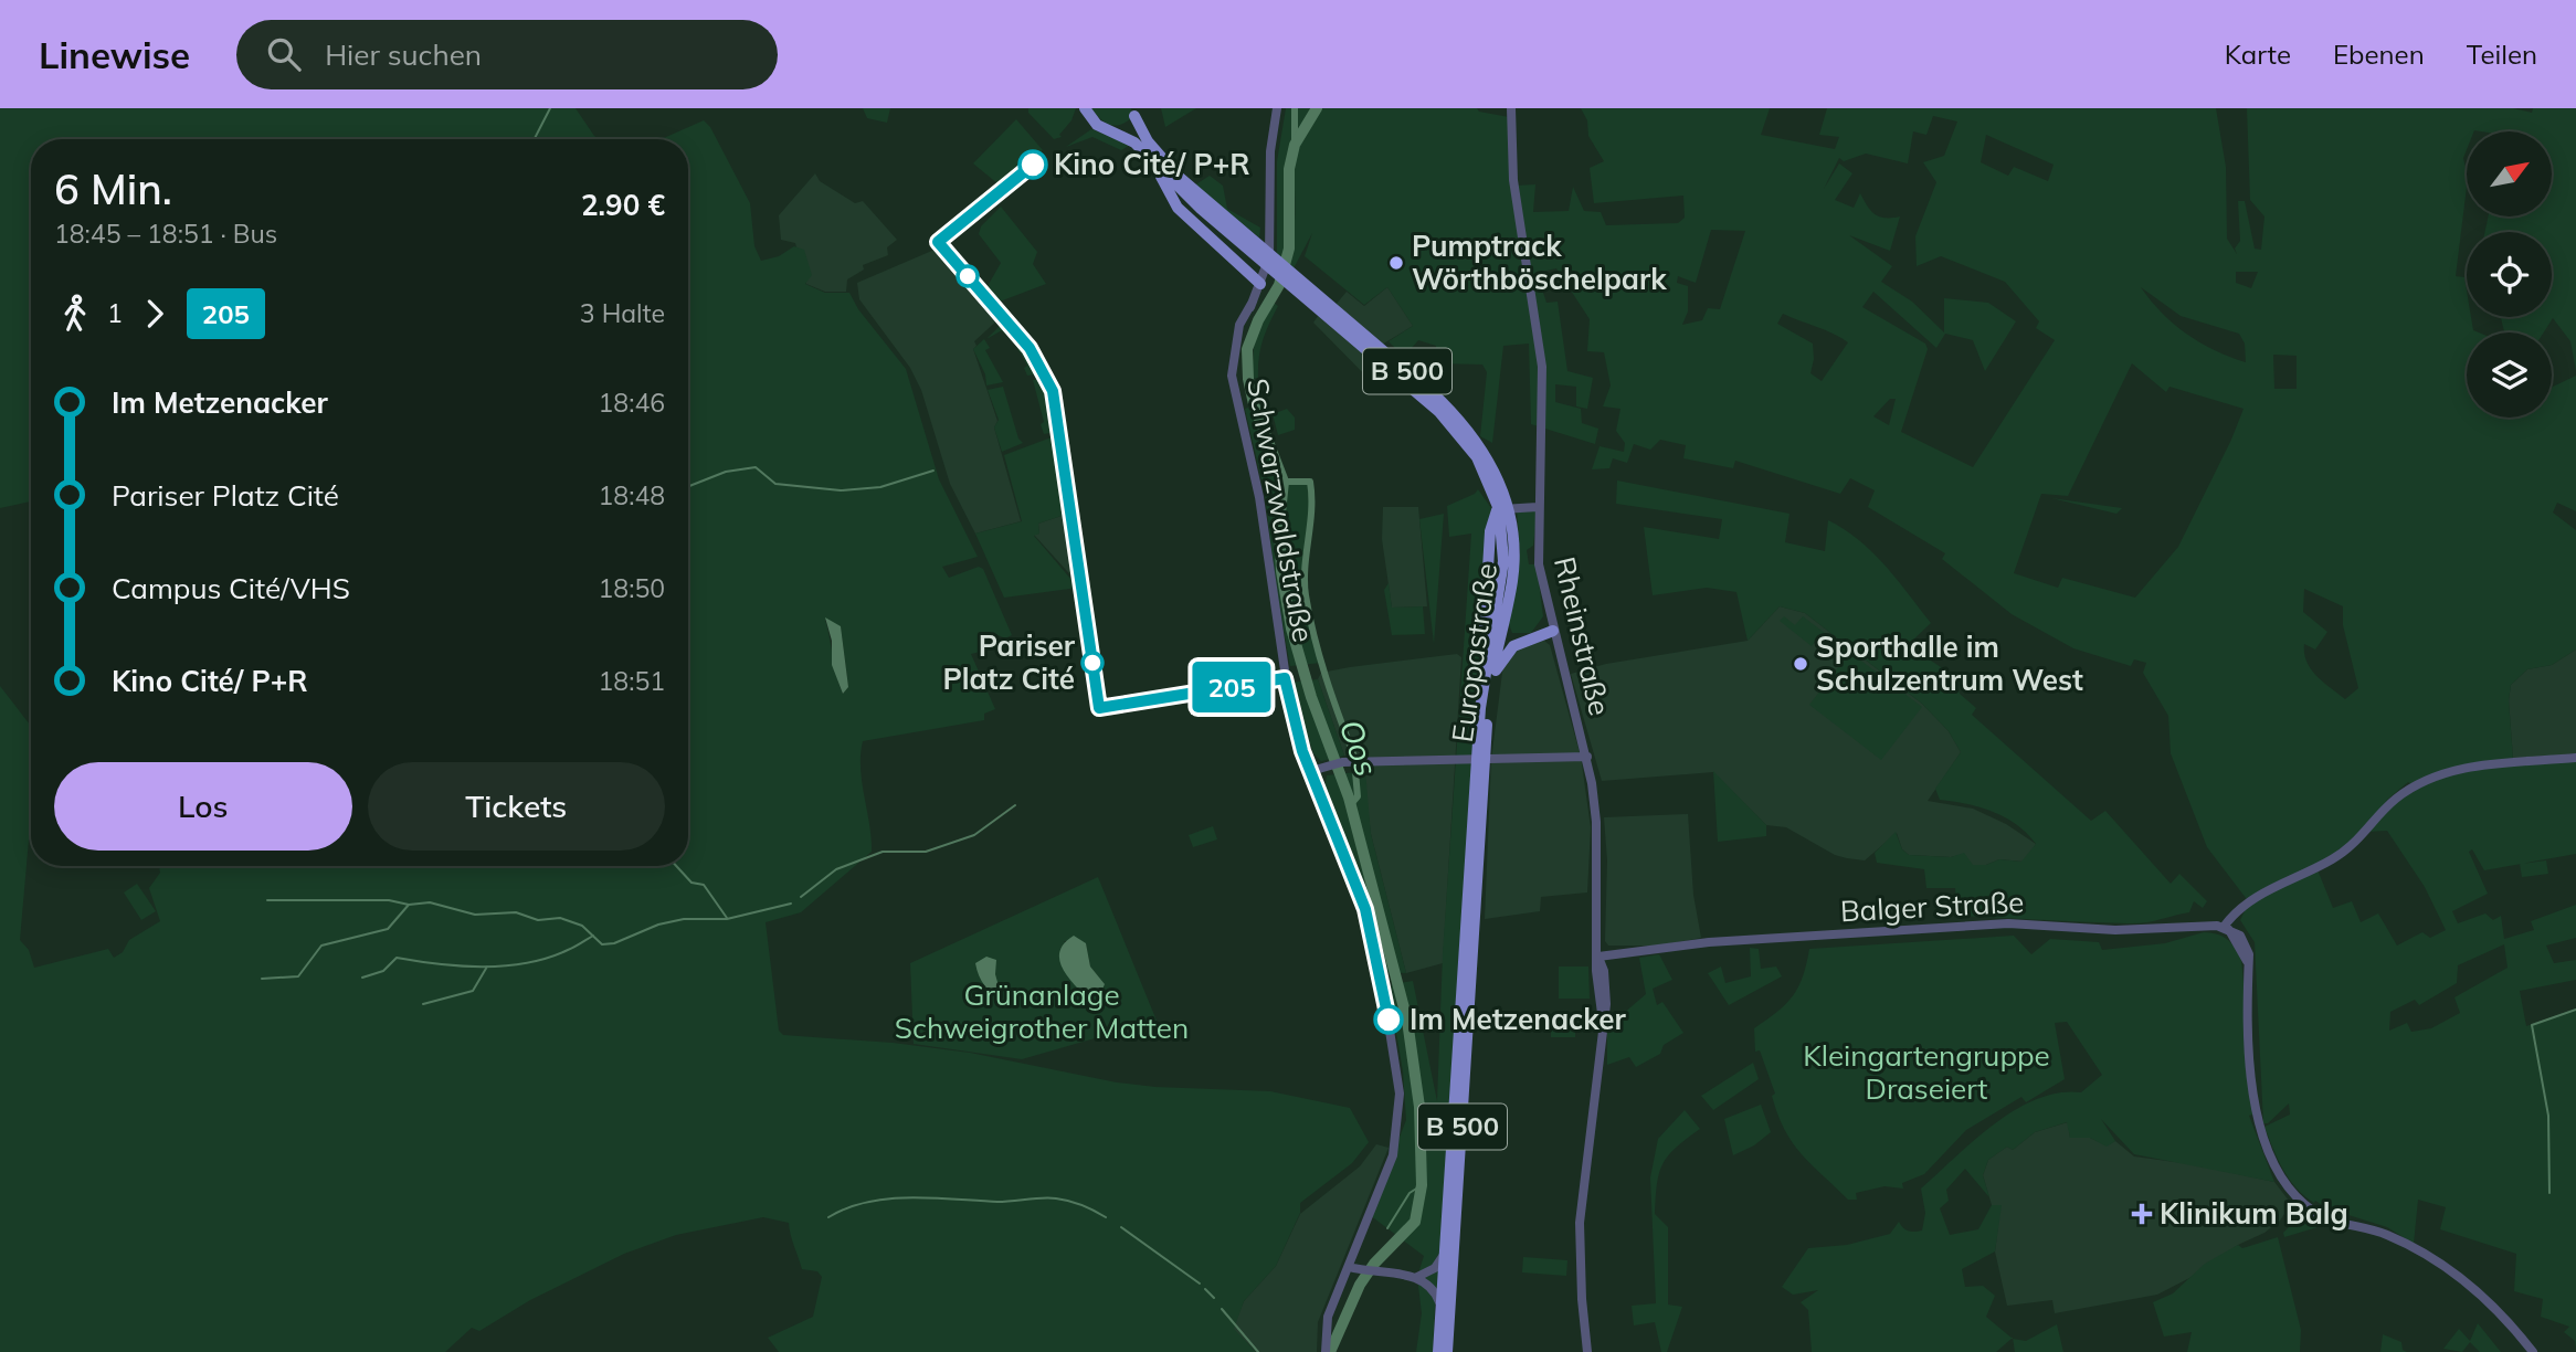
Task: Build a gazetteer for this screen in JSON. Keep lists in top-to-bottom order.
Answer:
{
  "streets": {
    "main road": ["B 500", "Europastraße"],
    "street": ["Schwarzwaldstraße", "Rheinstraße", "Balger Straße"]
  },
  "crossings": [
    ["B 500", "Europastraße"],
    ["Rheinstraße", "Balger Straße"]
  ],
  "water": ["Oos"],
  "parks": ["Grünanlage Schweigrother Matten", "Kleingartengruppe Draseiert"],
  "places": {
    "other": [
      "Kino Cité/ P+R",
      "Pumptrack Wörthböschelpark",
      "Pariser Platz Cité",
      "Sporthalle im Schulzentrum West",
      "Im Metzenacker"
    ],
    "health": ["Klinikum Balg"]
  },
  "lines": ["bus line 205"],
  "north": "top right",
  "page": {
    "header": "Linewise",
    "search": "Hier suchen",
    "nav": ["Karte", "Ebenen", "Teilen"],
    "on_map": "205",
    "heading": ["6 Min.", "18:45 – 18:51 · Bus", "2.90 €"],
    "legs": ["1", "205", "3 Halte"],
    "list": [
      {
        "name": "Im Metzenacker",
        "value": "18:46"
      },
      {
        "name": "Pariser Platz Cité",
        "value": "18:48"
      },
      {
        "name": "Campus Cité/VHS",
        "value": "18:50"
      },
      {
        "name": "Kino Cité/ P+R",
        "value": "18:51"
      }
    ],
    "buttons": ["Los", "Tickets"]
  }
}
